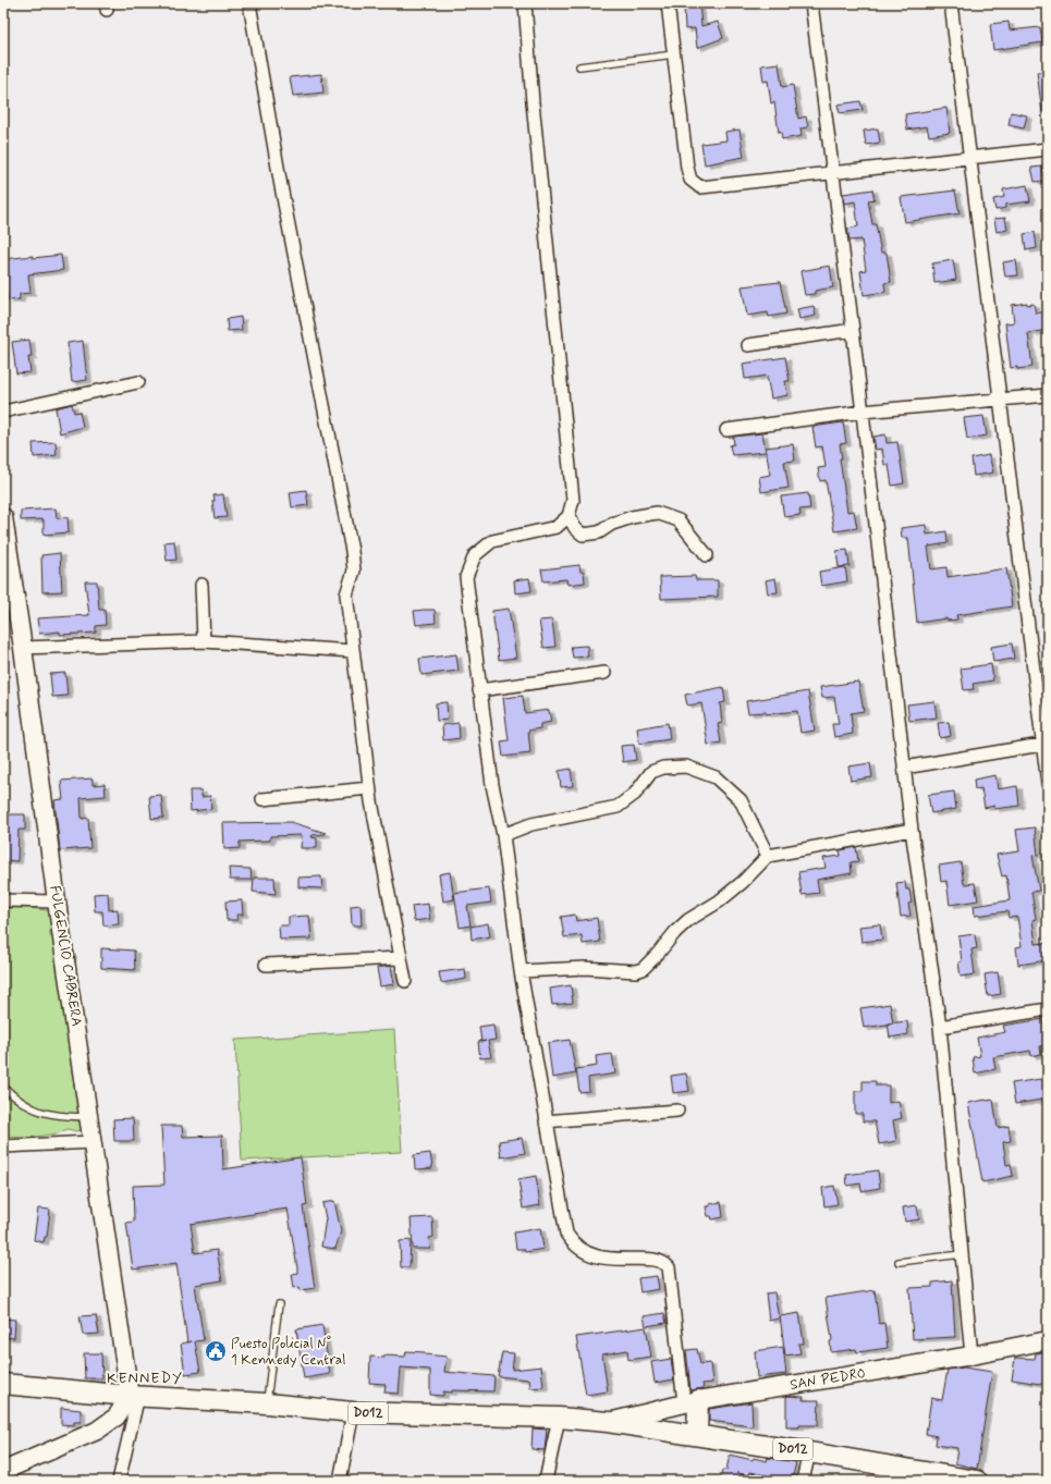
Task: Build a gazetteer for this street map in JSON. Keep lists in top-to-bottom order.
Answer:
{
  "streets": {
    "main road": ["FULGENCIO CABRERA", "SAN PEDRO", "D012"]
  },
  "crossings": [
    ["FULGENCIO CABRERA", "D012"],
    ["SAN PEDRO", "D012"]
  ],
  "districts": ["KENNEDY"],
  "places": {
    "public building": ["Puesto Policial N° 1 Kennedy Central"]
  }
}
